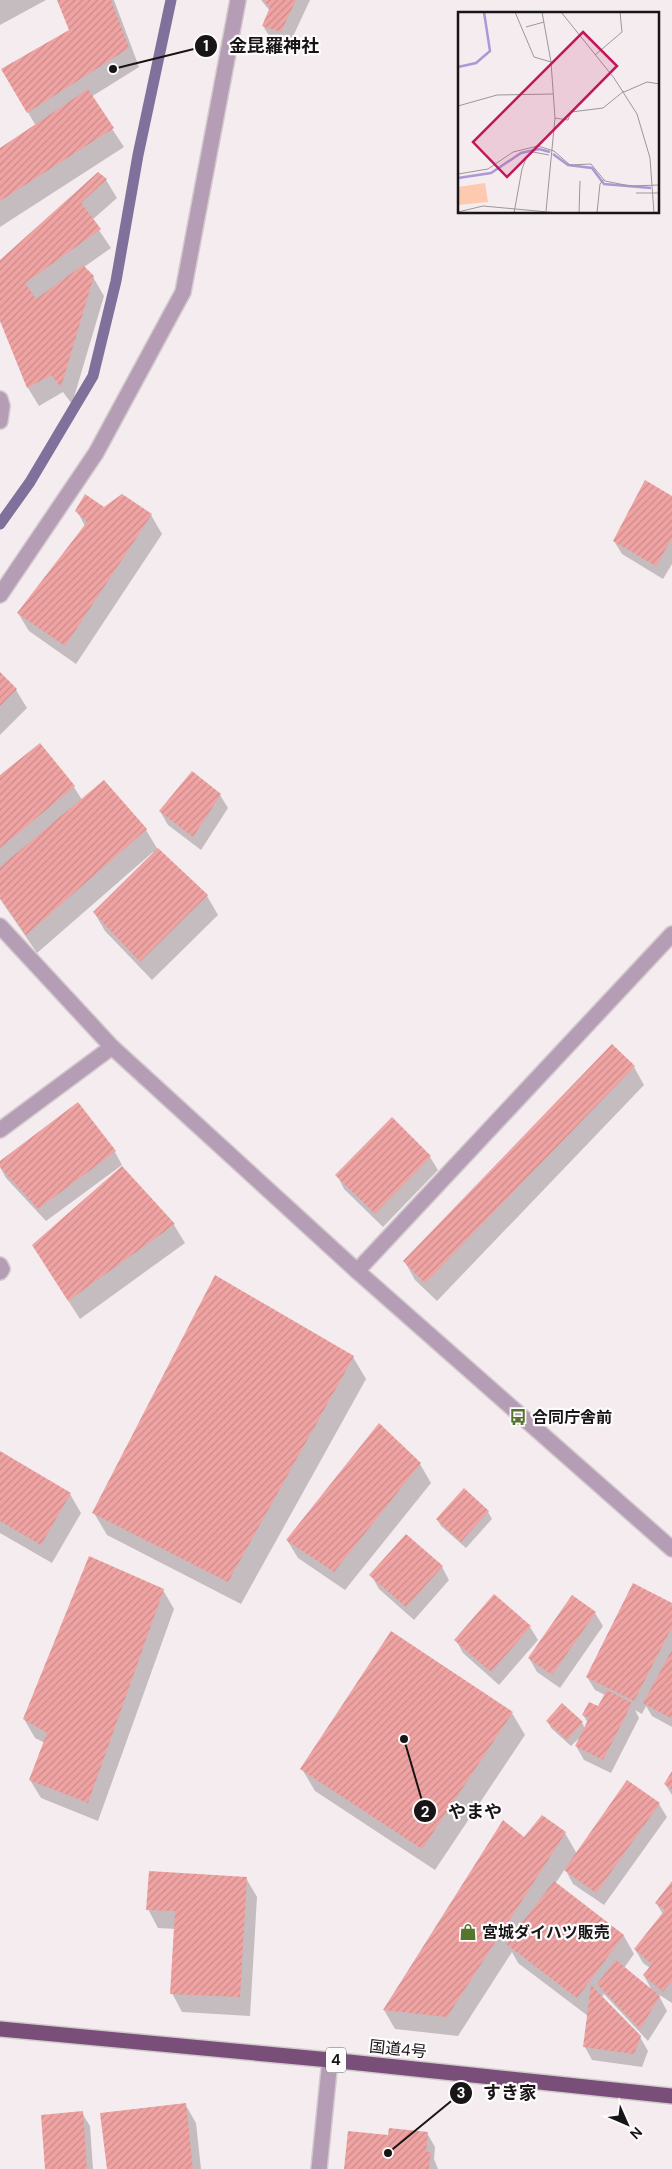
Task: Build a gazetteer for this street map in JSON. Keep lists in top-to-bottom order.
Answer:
{
  "streets": {
    "highway": ["国道4号", "4"]
  },
  "places": {
    "other": ["金昆羅神社", "やまや", "すき家"],
    "bus stop": ["合同庁舎前"],
    "shop": ["宮城ダイハツ販売"]
  },
  "north": "bottom right"
}
